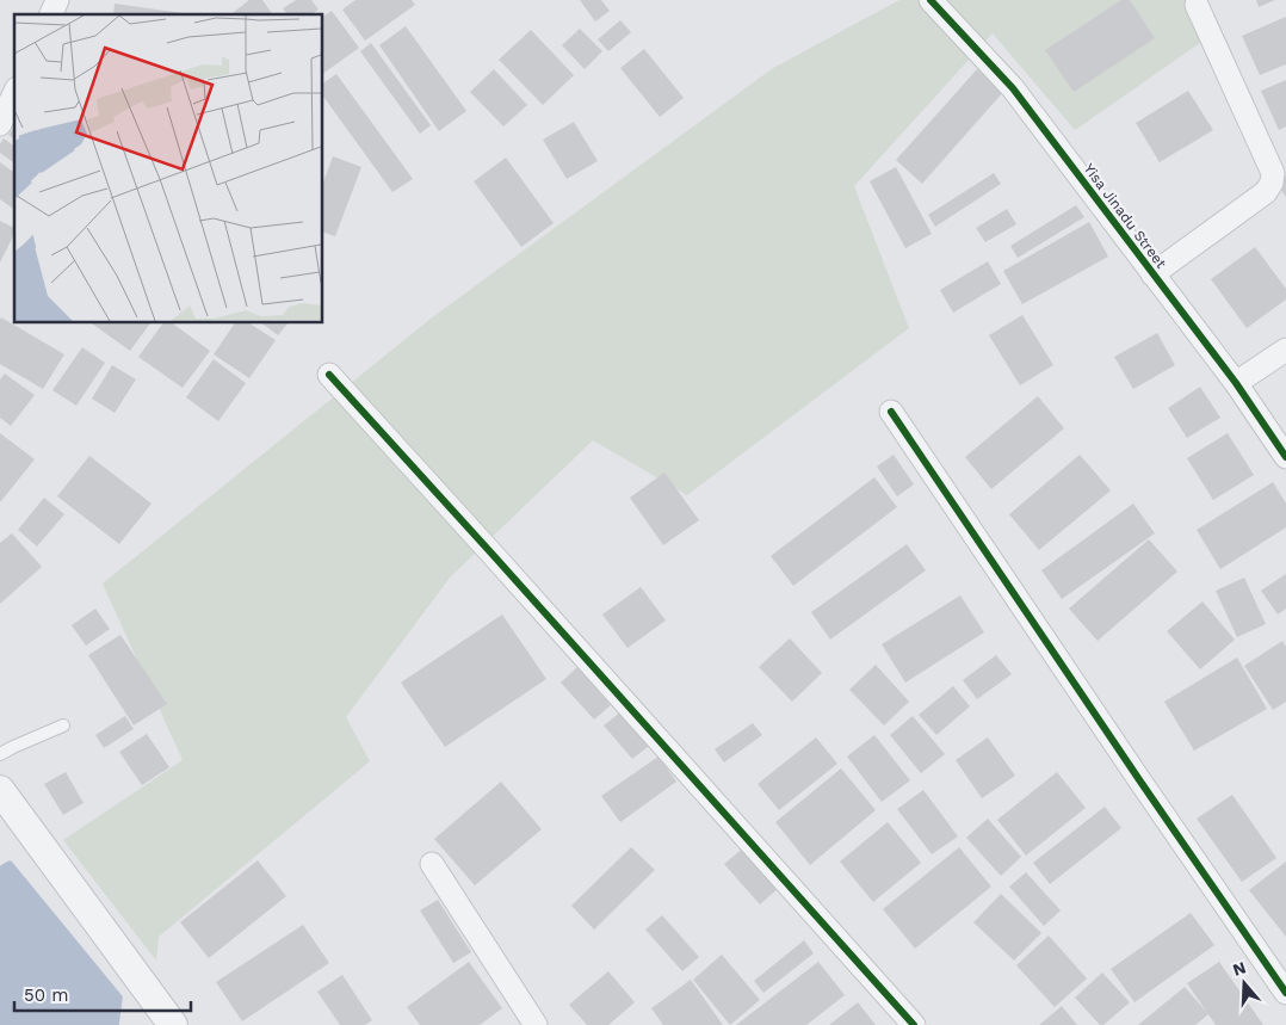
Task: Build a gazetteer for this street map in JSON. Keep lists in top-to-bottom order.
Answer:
{
  "streets": {
    "street": ["Yisa Jinadu Street"]
  },
  "scale_bar": "50 m",
  "north": "top"
}
